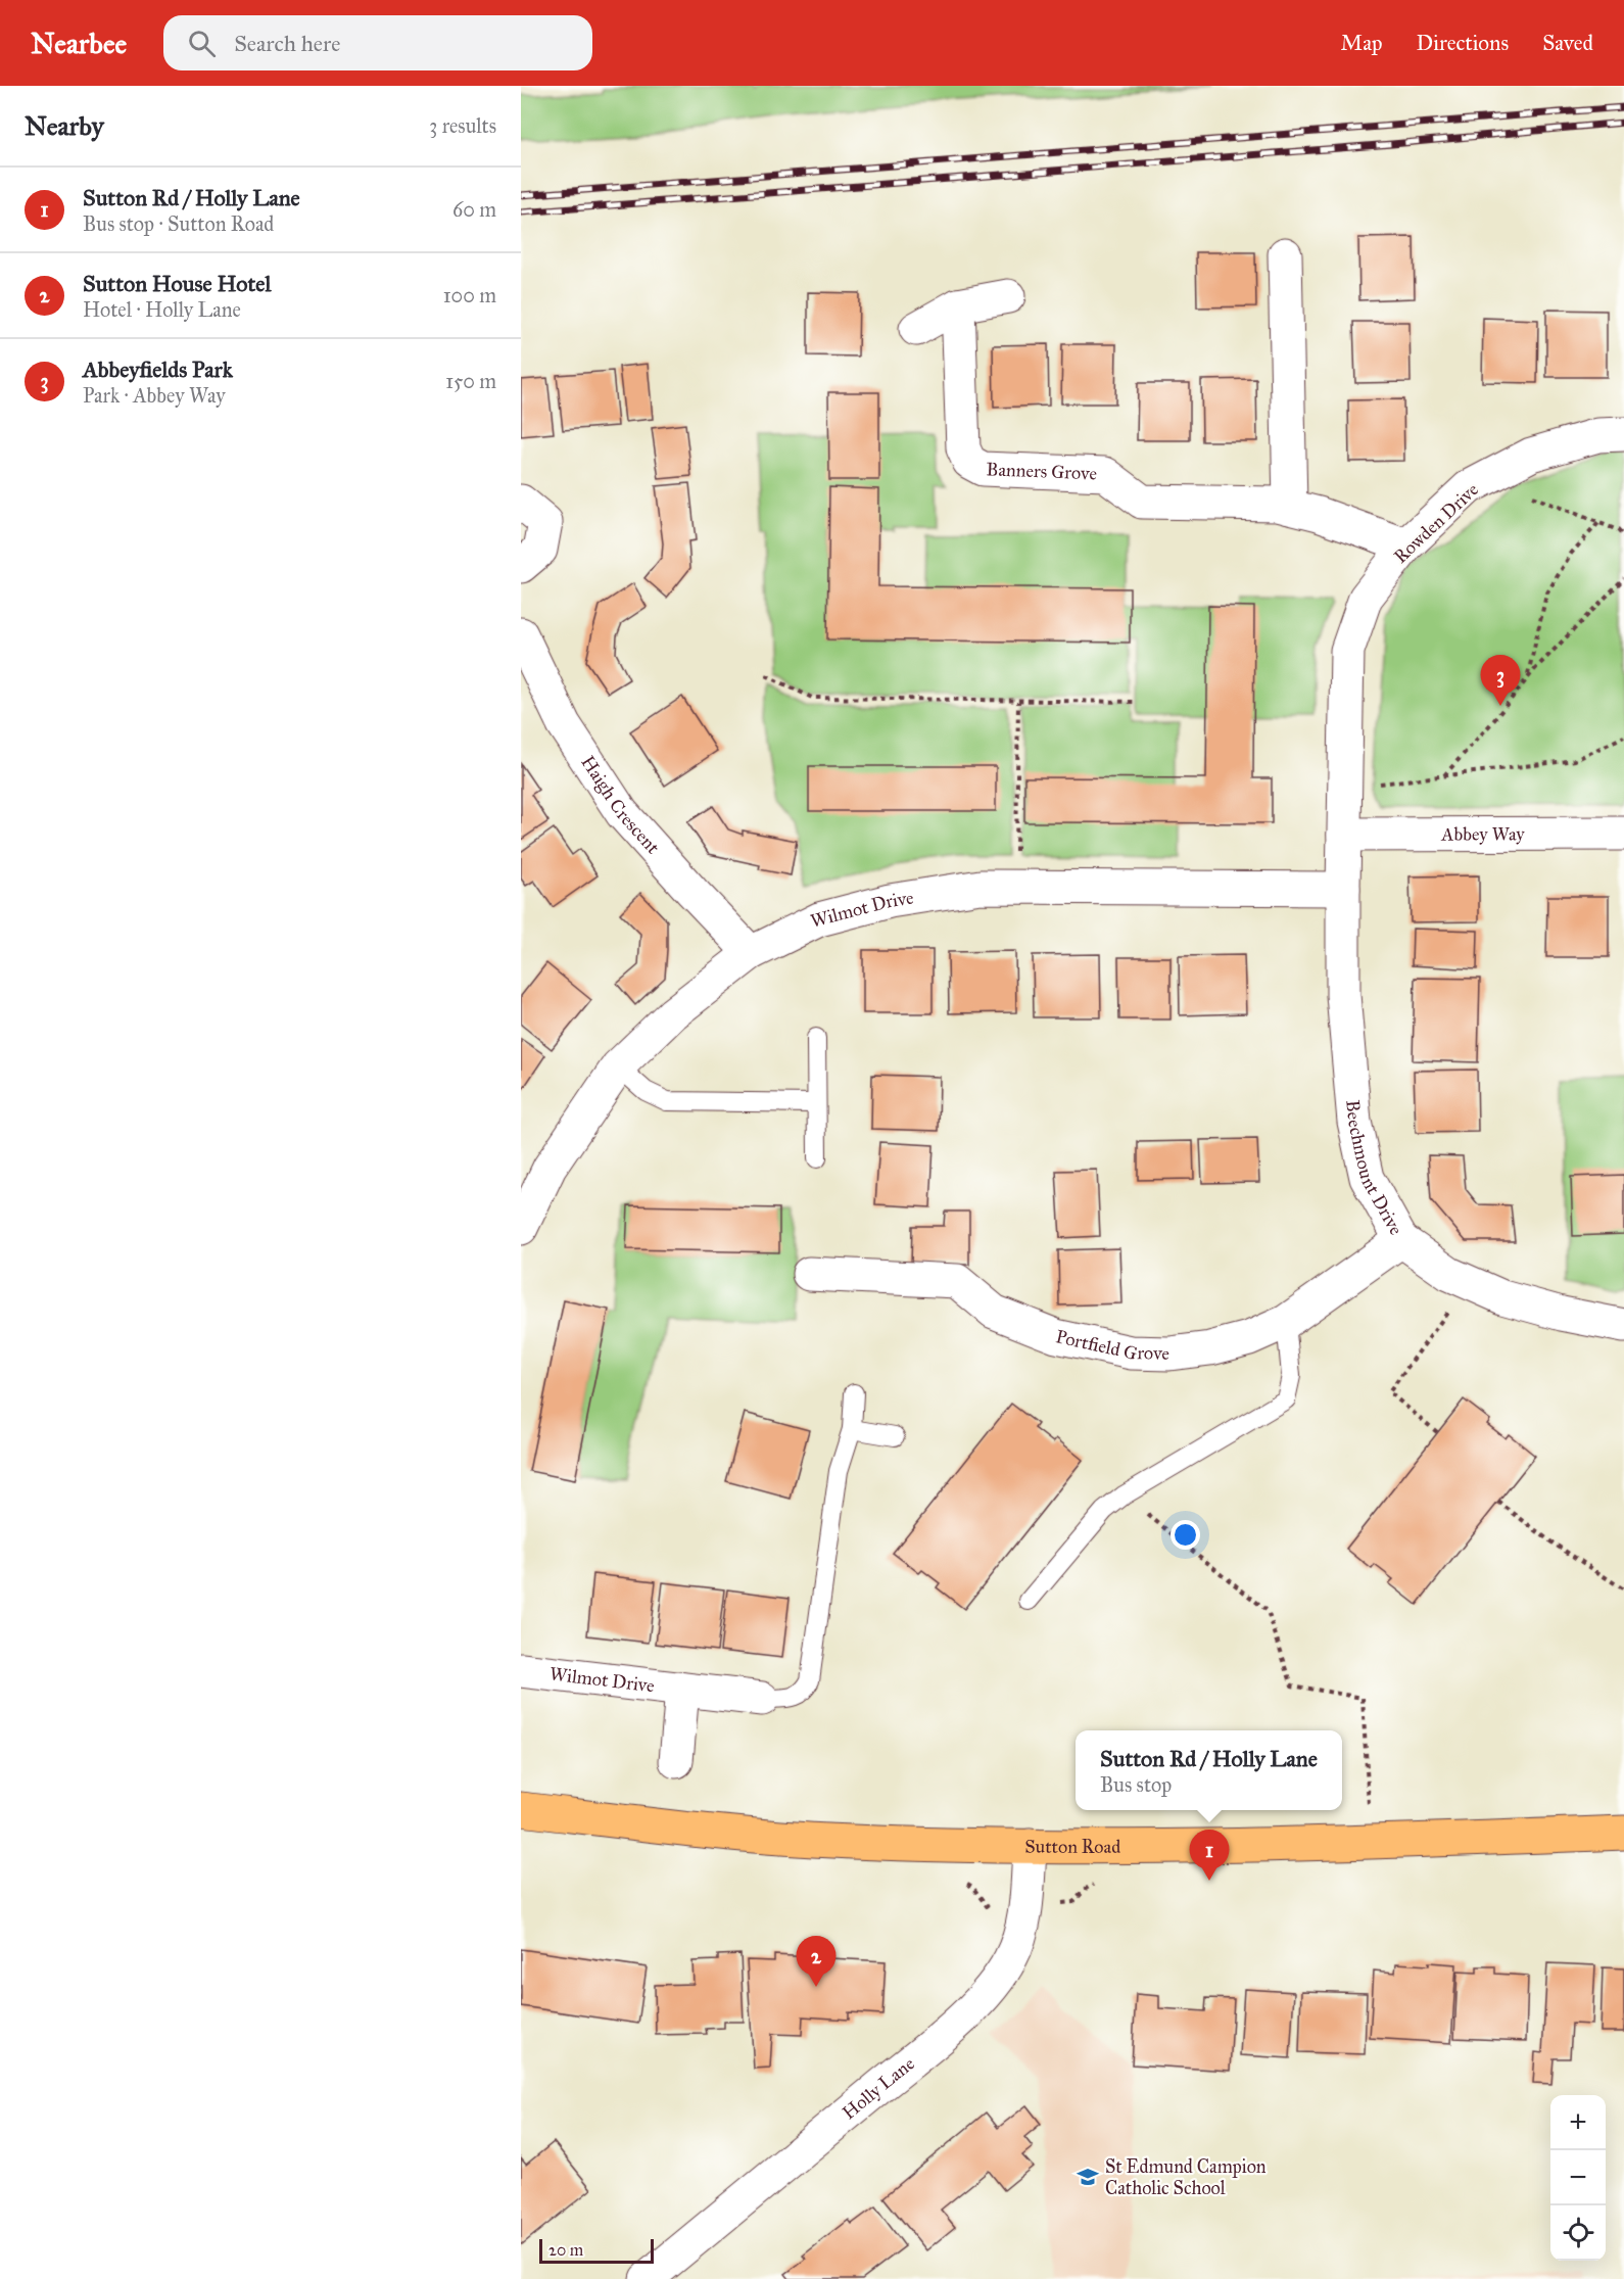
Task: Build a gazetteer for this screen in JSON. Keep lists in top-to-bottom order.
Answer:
{
  "streets": {
    "main road": ["Sutton Road"],
    "street": [
      "Banners Grove",
      "Rowden Drive",
      "Haigh Crescent",
      "Abbey Way",
      "Wilmot Drive",
      "Beechmount Drive",
      "Portfield Grove",
      "Holly Lane"
    ]
  },
  "crossings": [
    ["Banners Grove", "Rowden Drive"],
    ["Rowden Drive", "Abbey Way"],
    ["Rowden Drive", "Wilmot Drive"],
    ["Rowden Drive", "Beechmount Drive"],
    ["Haigh Crescent", "Wilmot Drive"],
    ["Wilmot Drive", "Beechmount Drive"],
    ["Beechmount Drive", "Portfield Grove"],
    ["Sutton Road", "Holly Lane"]
  ],
  "places": {
    "school or university": ["St Edmund Campion Catholic School"]
  },
  "scale_bar": "20 m",
  "page": {
    "header": "Nearbee",
    "search": "Search here",
    "nav": ["Map", "Directions", "Saved"],
    "heading": ["Nearby", "3 results"],
    "list": [
      {
        "mark": "1",
        "name": "Sutton Rd / Holly Lane",
        "note": "Bus stop · Sutton Road",
        "value": "60 m"
      },
      {
        "mark": "2",
        "name": "Sutton House Hotel",
        "note": "Hotel · Holly Lane",
        "value": "100 m"
      },
      {
        "mark": "3",
        "name": "Abbeyfields Park",
        "note": "Park · Abbey Way",
        "value": "150 m"
      }
    ],
    "pins": ["3", "1", "2"],
    "popup": ["Sutton Rd / Holly Lane", "Bus stop"],
    "map_buttons": ["+", "−"],
    "scale": "20 m"
  }
}
